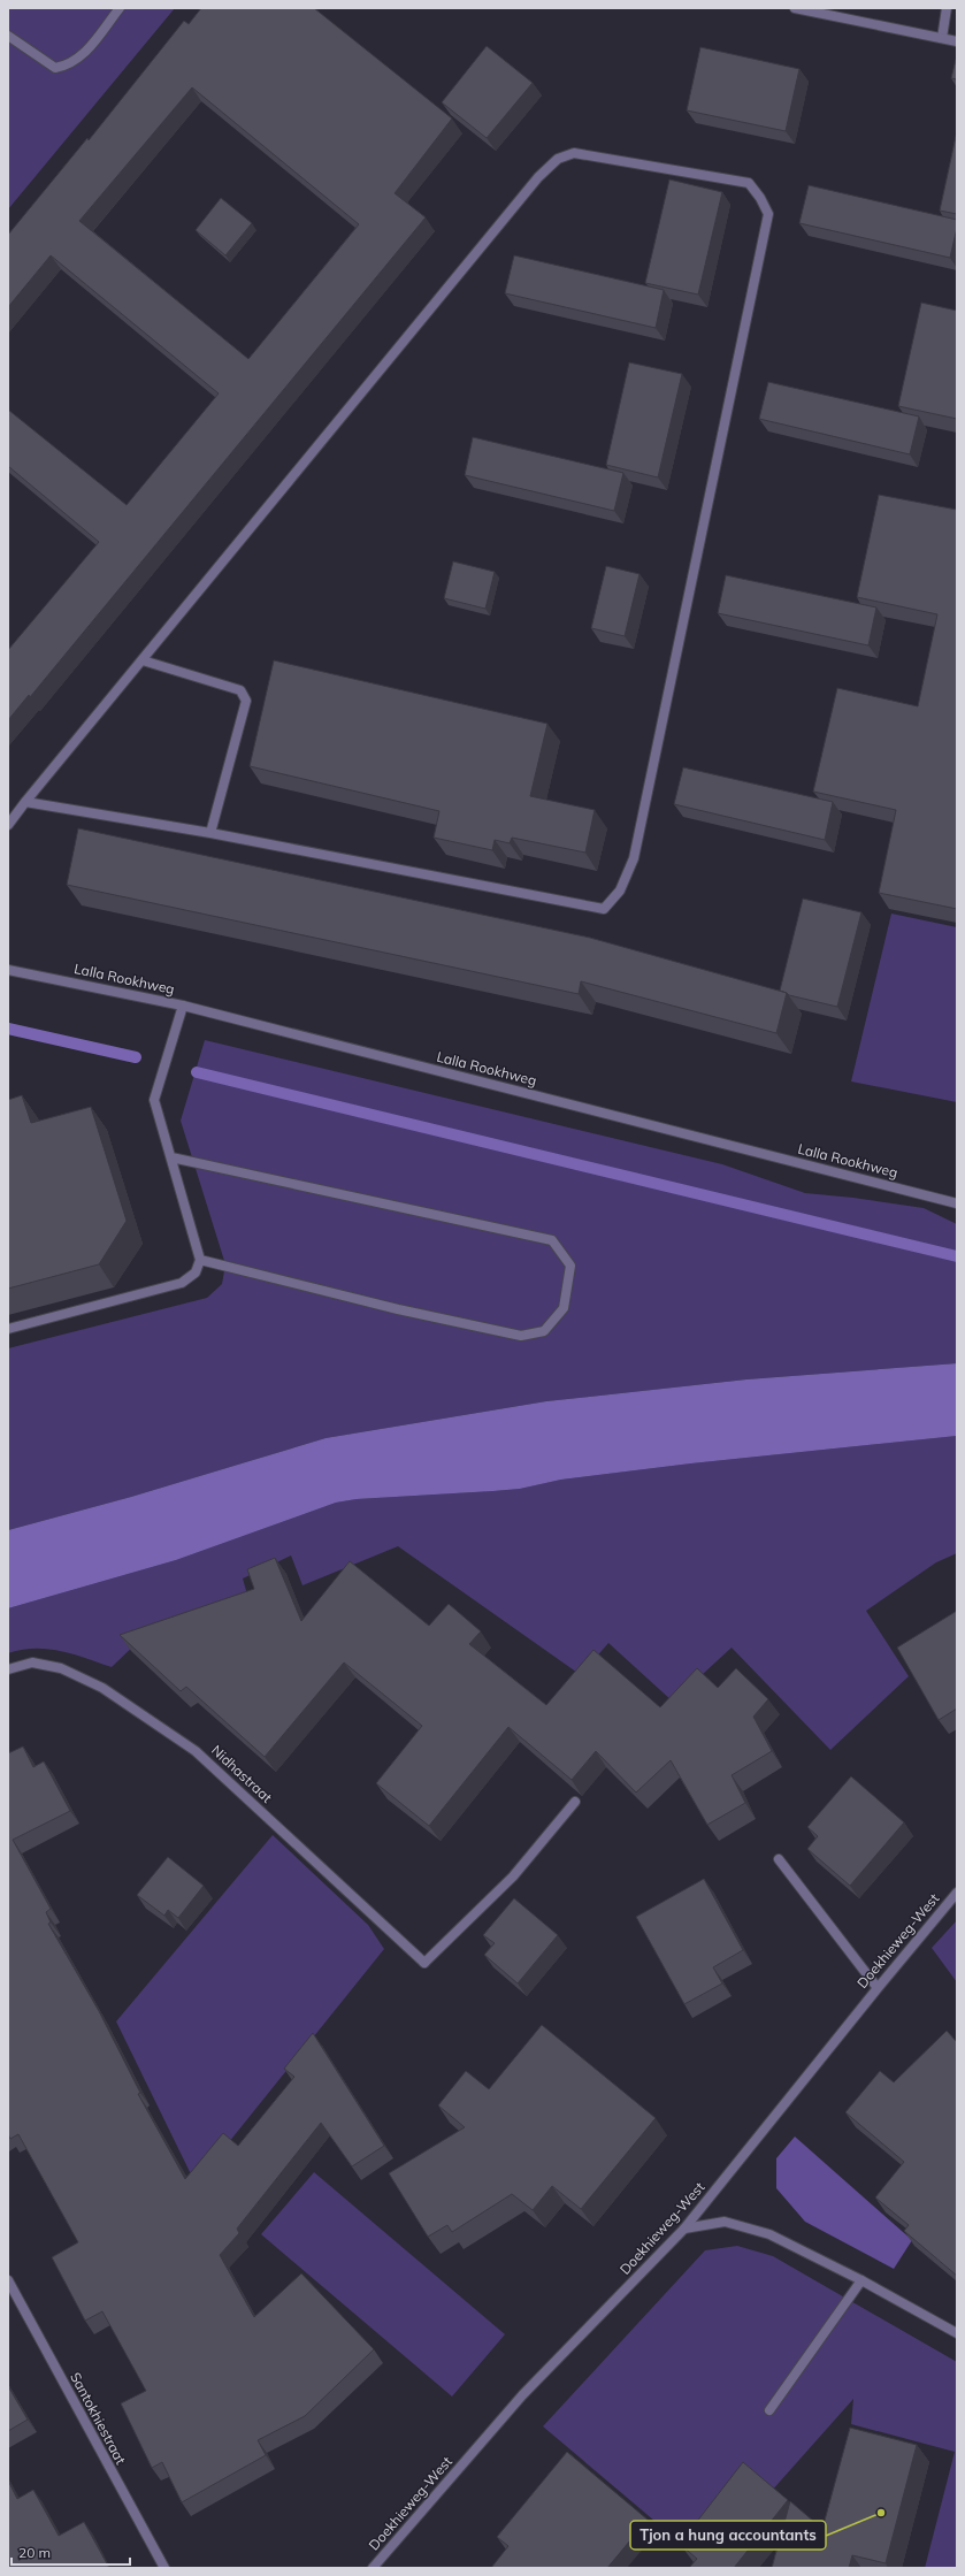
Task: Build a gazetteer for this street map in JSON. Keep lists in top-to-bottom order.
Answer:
{
  "streets": {
    "street": [
      "Lalla Rookhweg",
      "Nidhastraat",
      "Doekhieweg-West",
      "Santokhiestraat"
    ]
  },
  "places": ["Tjon a hung accountants"],
  "scale_bar": "20 m"
}
